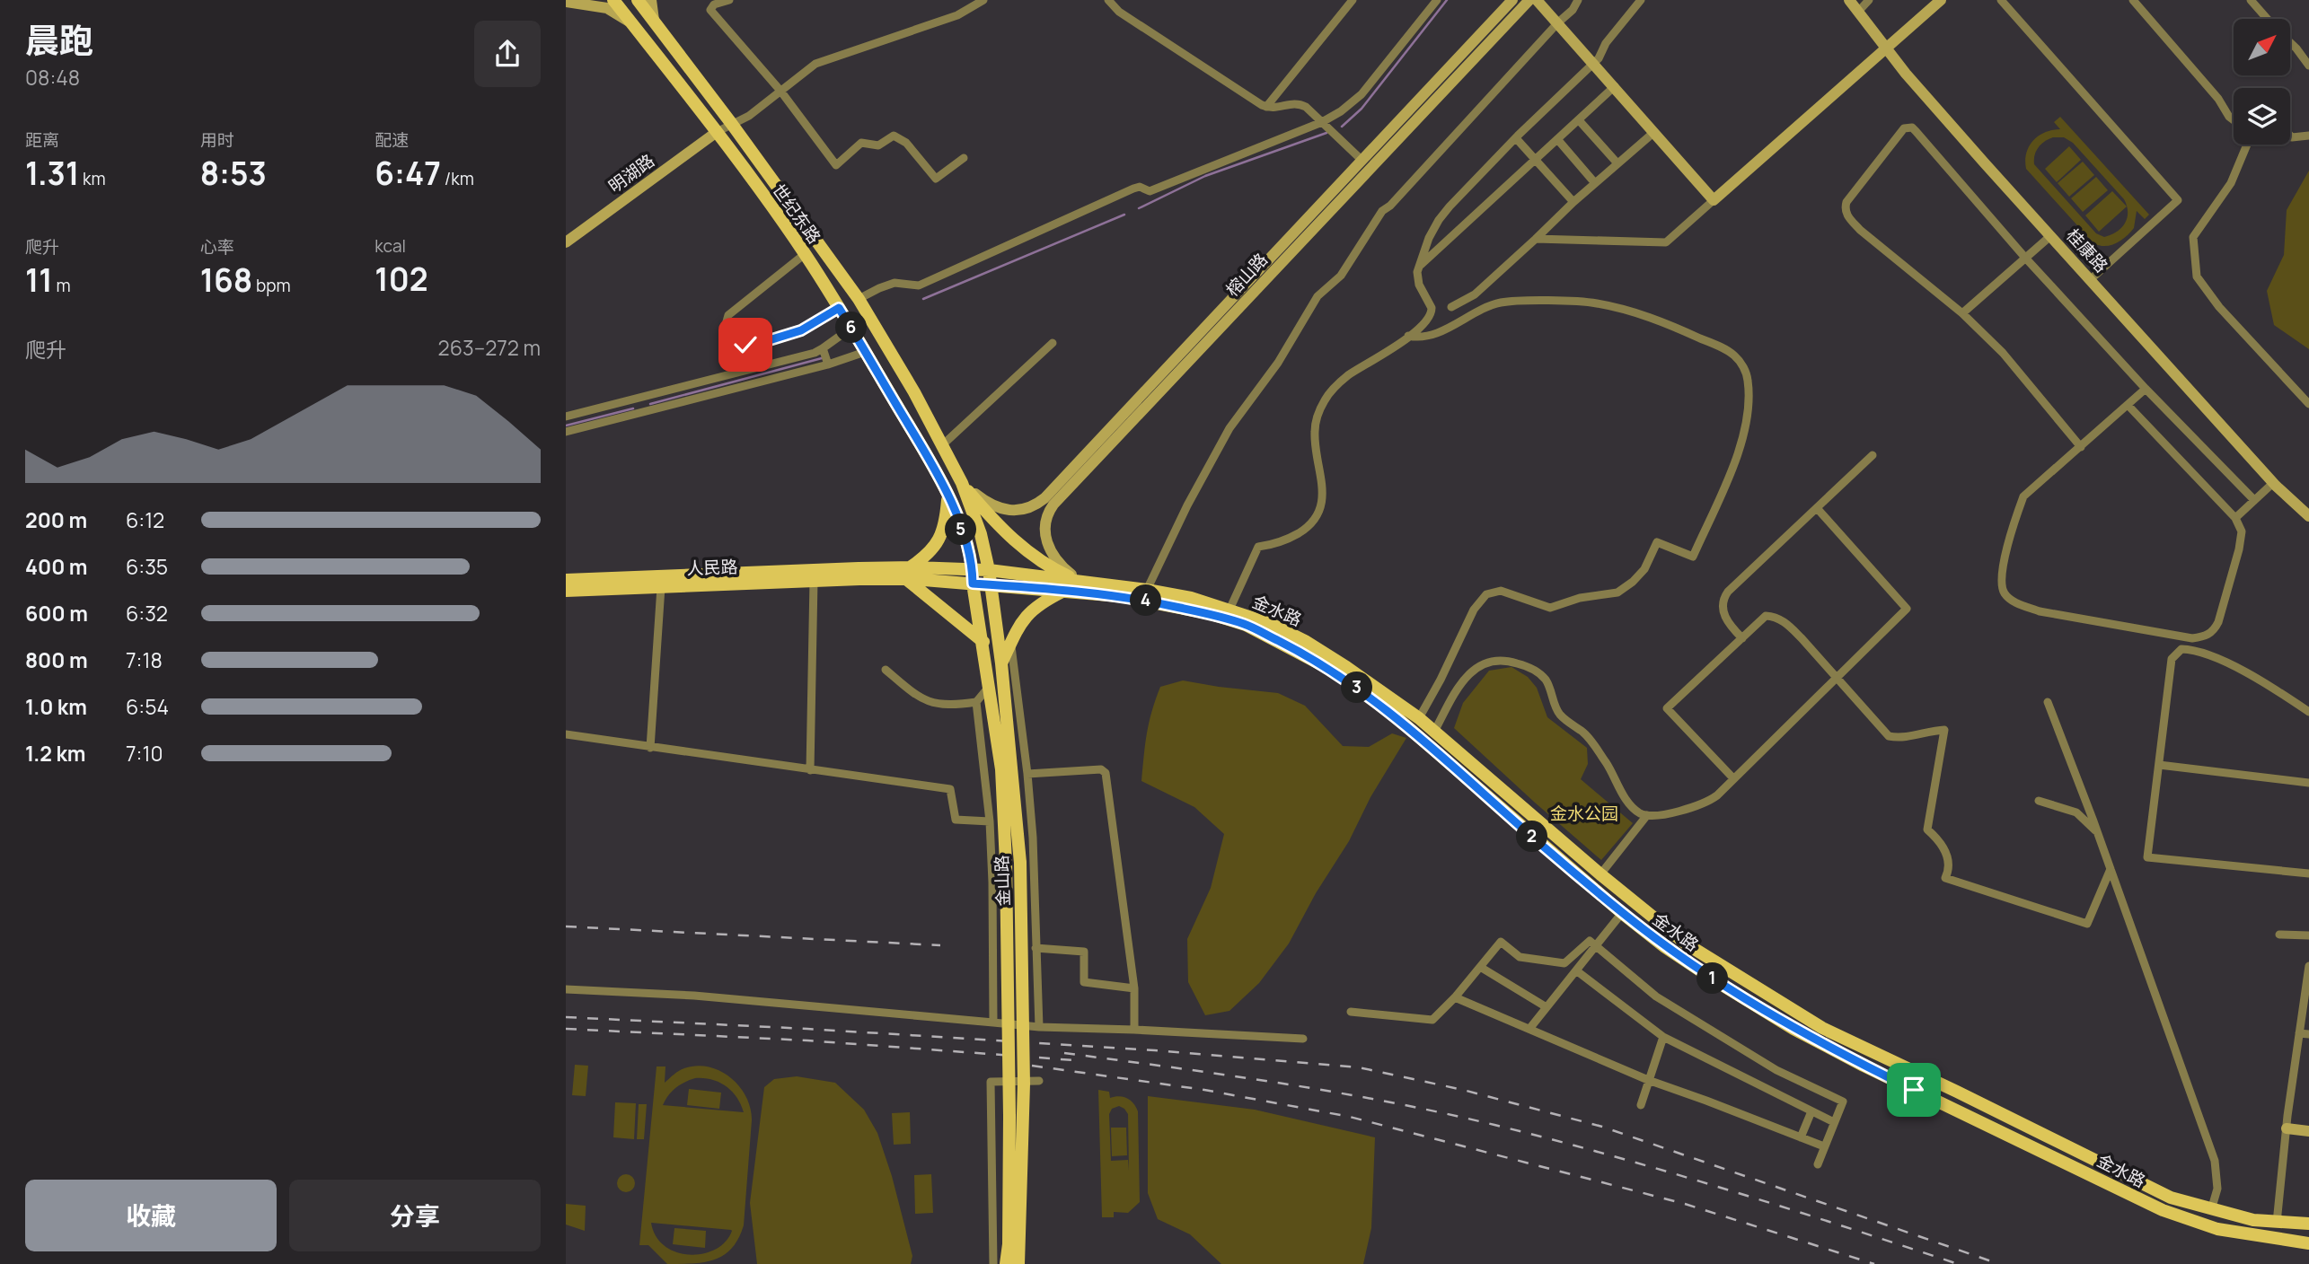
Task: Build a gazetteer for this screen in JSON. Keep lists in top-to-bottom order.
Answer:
{
  "streets": {
    "main road": [
      "世纪东路",
      "人民路",
      "金水路",
      "金山路"
    ],
    "street": ["明湖路", "桂康路", "榕山路"]
  },
  "crossings": [
    ["明湖路", "世纪东路"],
    ["世纪东路", "榕山路"],
    ["世纪东路", "金山路"],
    ["榕山路", "金水路"],
    ["榕山路", "金山路"],
    ["金水路", "金山路"]
  ],
  "parks": ["金水公园"],
  "north": "top right",
  "page": {
    "heading": ["晨跑", "08:48"],
    "stats": [
      ["距离", "1.31 km"],
      ["用时", "8:53"],
      ["配速", "6:47 /km"],
      ["爬升", "11 m"],
      ["心率", "168 bpm"],
      ["kcal", "102"]
    ],
    "pins": [
      "6",
      "5",
      "4",
      "3",
      "2",
      "1"
    ],
    "chart": ["爬升", "263–272 m"],
    "list": [
      {
        "name": "200 m",
        "note": "6:12"
      },
      {
        "name": "400 m",
        "note": "6:35"
      },
      {
        "name": "600 m",
        "note": "6:32"
      },
      {
        "name": "800 m",
        "note": "7:18"
      },
      {
        "name": "1.0 km",
        "note": "6:54"
      },
      {
        "name": "1.2 km",
        "note": "7:10"
      }
    ],
    "buttons": ["收藏", "分享"]
  }
}
